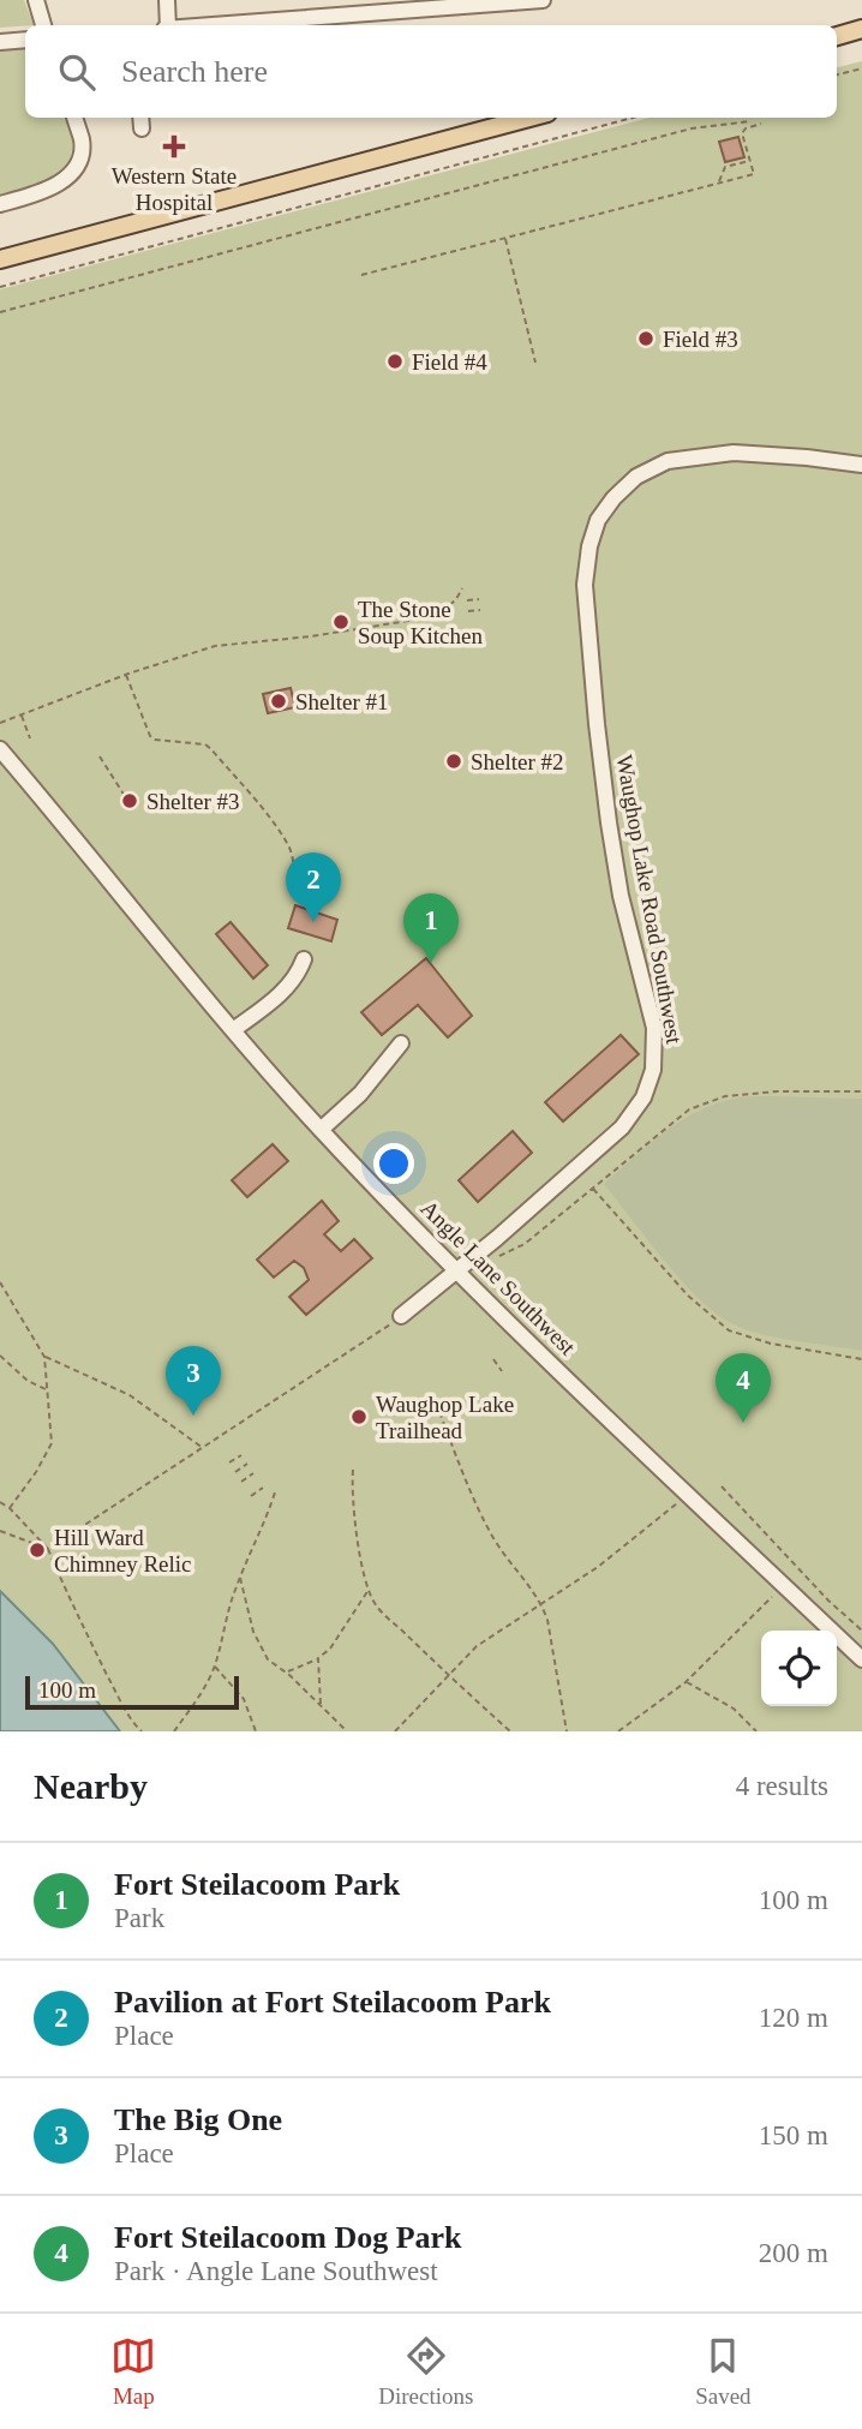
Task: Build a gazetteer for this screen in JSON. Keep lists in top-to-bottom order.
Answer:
{
  "streets": {
    "street": ["Waughop Lake Road Southwest", "Angle Lane Southwest"]
  },
  "crossings": [
    ["Waughop Lake Road Southwest", "Angle Lane Southwest"]
  ],
  "places": {
    "health": ["Western State Hospital"],
    "other": [
      "Field #3",
      "Field #4",
      "The Stone Soup Kitchen",
      "Shelter #1",
      "Shelter #2",
      "Shelter #3",
      "Waughop Lake Trailhead",
      "Hill Ward Chimney Relic"
    ]
  },
  "scale_bar": "100 m",
  "page": {
    "search": "Search here",
    "pins": [
      "2",
      "1",
      "3",
      "4"
    ],
    "scale": "100 m",
    "heading": ["Nearby", "4 results"],
    "list": [
      {
        "mark": "1",
        "name": "Fort Steilacoom Park",
        "note": "Park",
        "value": "100 m"
      },
      {
        "mark": "2",
        "name": "Pavilion at Fort Steilacoom Park",
        "note": "Place",
        "value": "120 m"
      },
      {
        "mark": "3",
        "name": "The Big One",
        "note": "Place",
        "value": "150 m"
      },
      {
        "mark": "4",
        "name": "Fort Steilacoom Dog Park",
        "note": "Park · Angle Lane Southwest",
        "value": "200 m"
      }
    ],
    "nav": ["Map", "Directions", "Saved"]
  }
}
